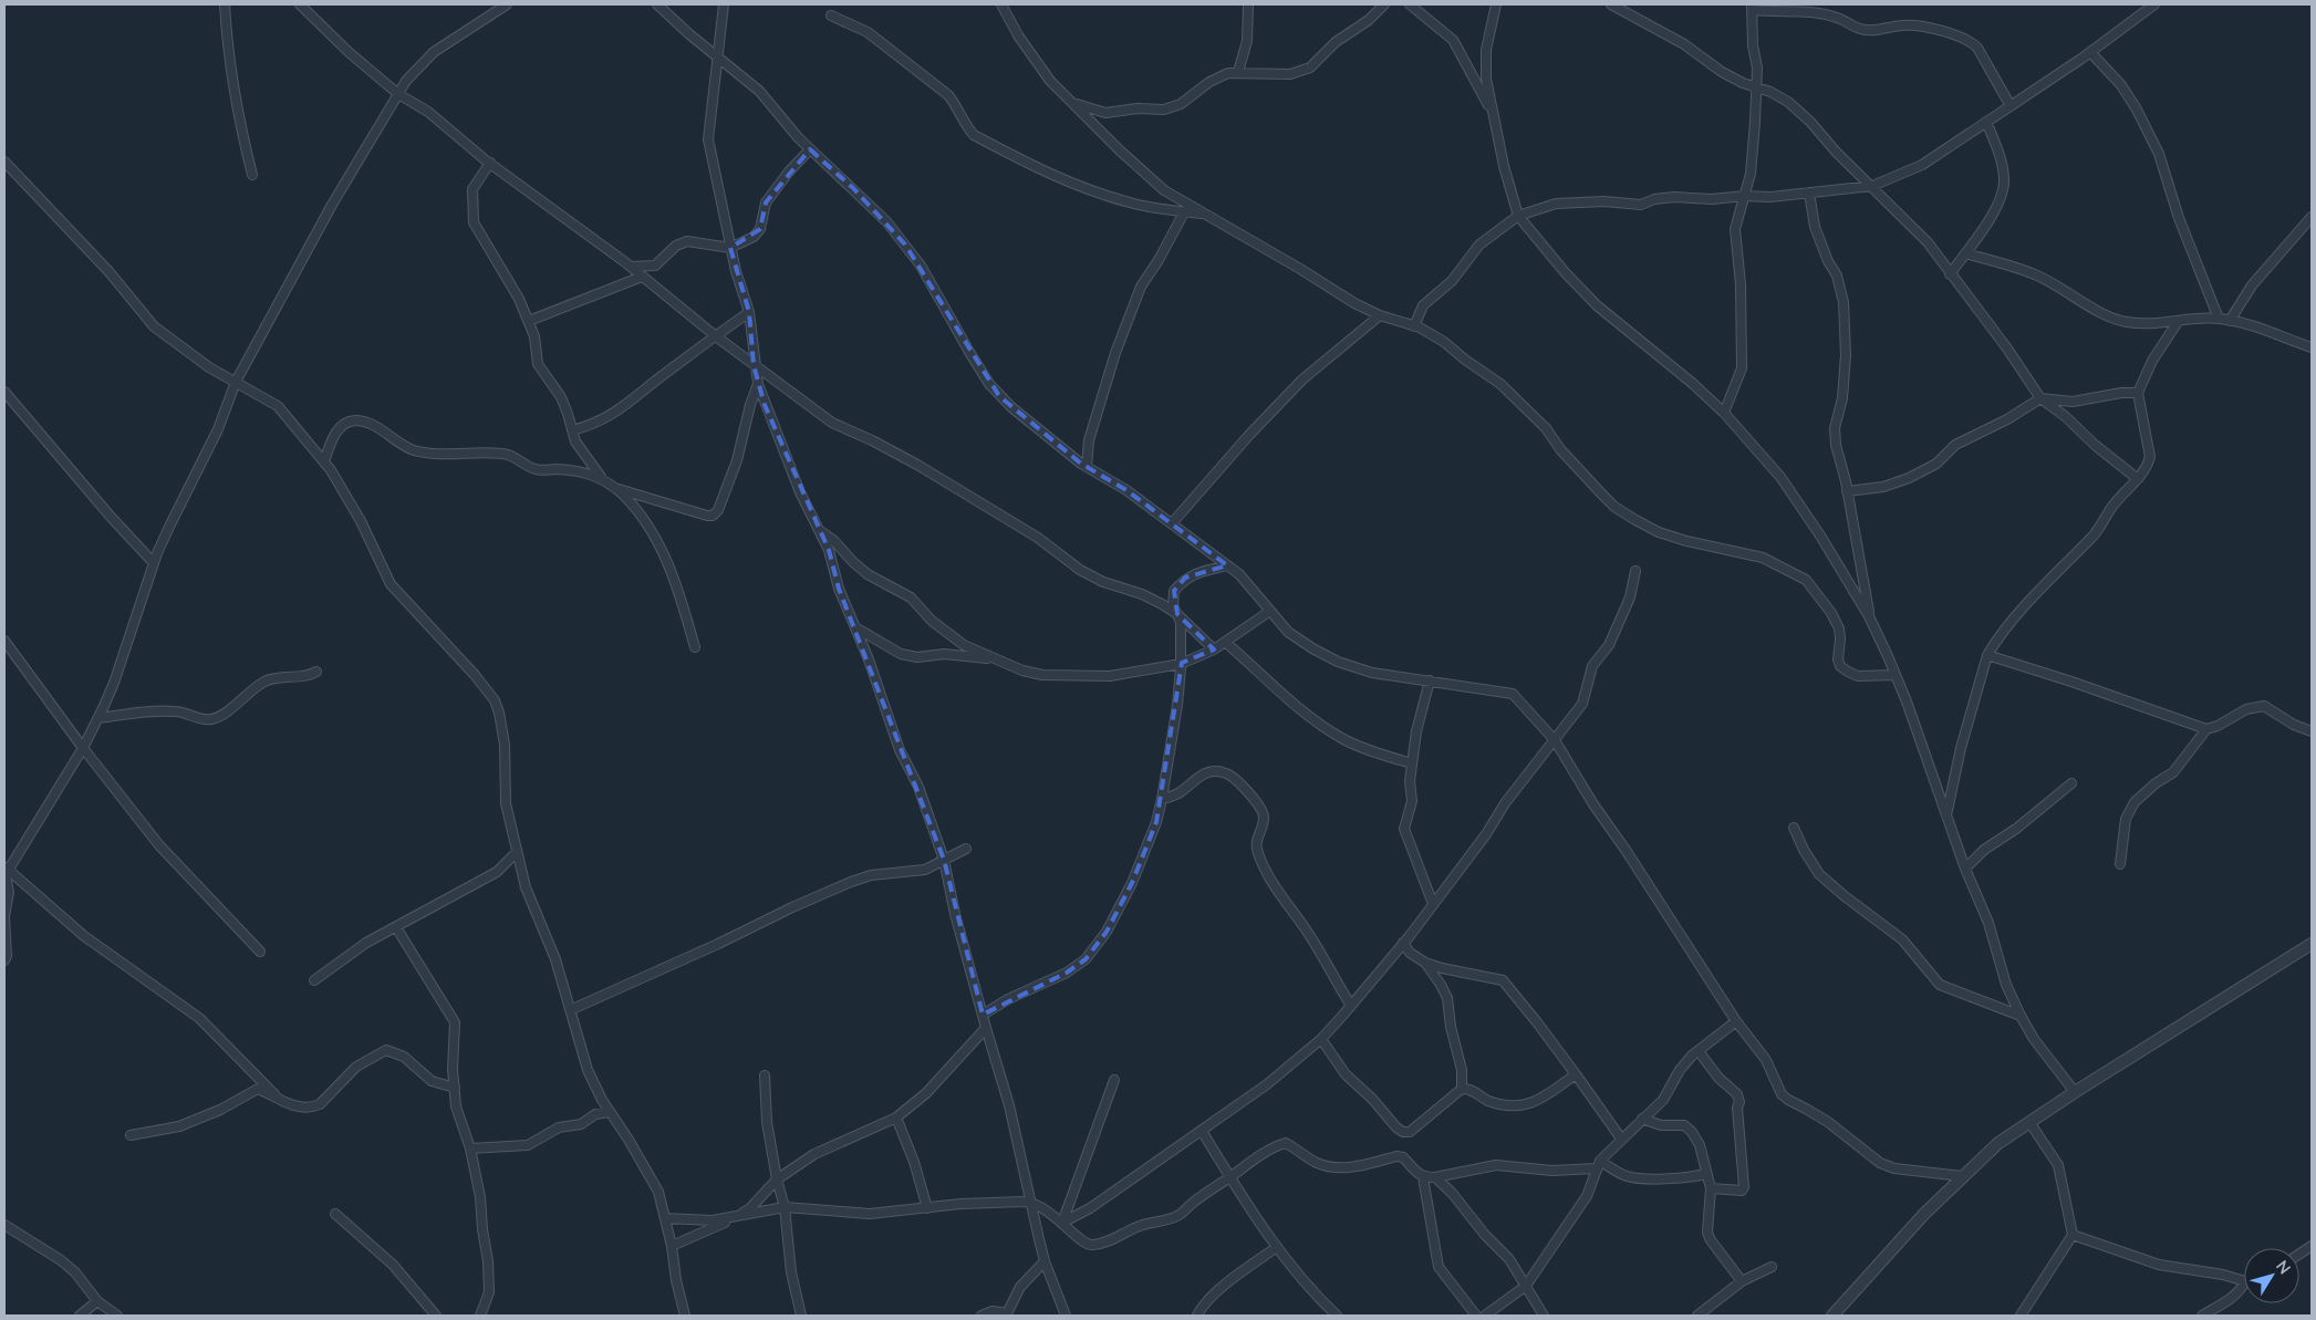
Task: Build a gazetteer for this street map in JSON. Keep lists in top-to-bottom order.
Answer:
{
  "north": "top right"
}
